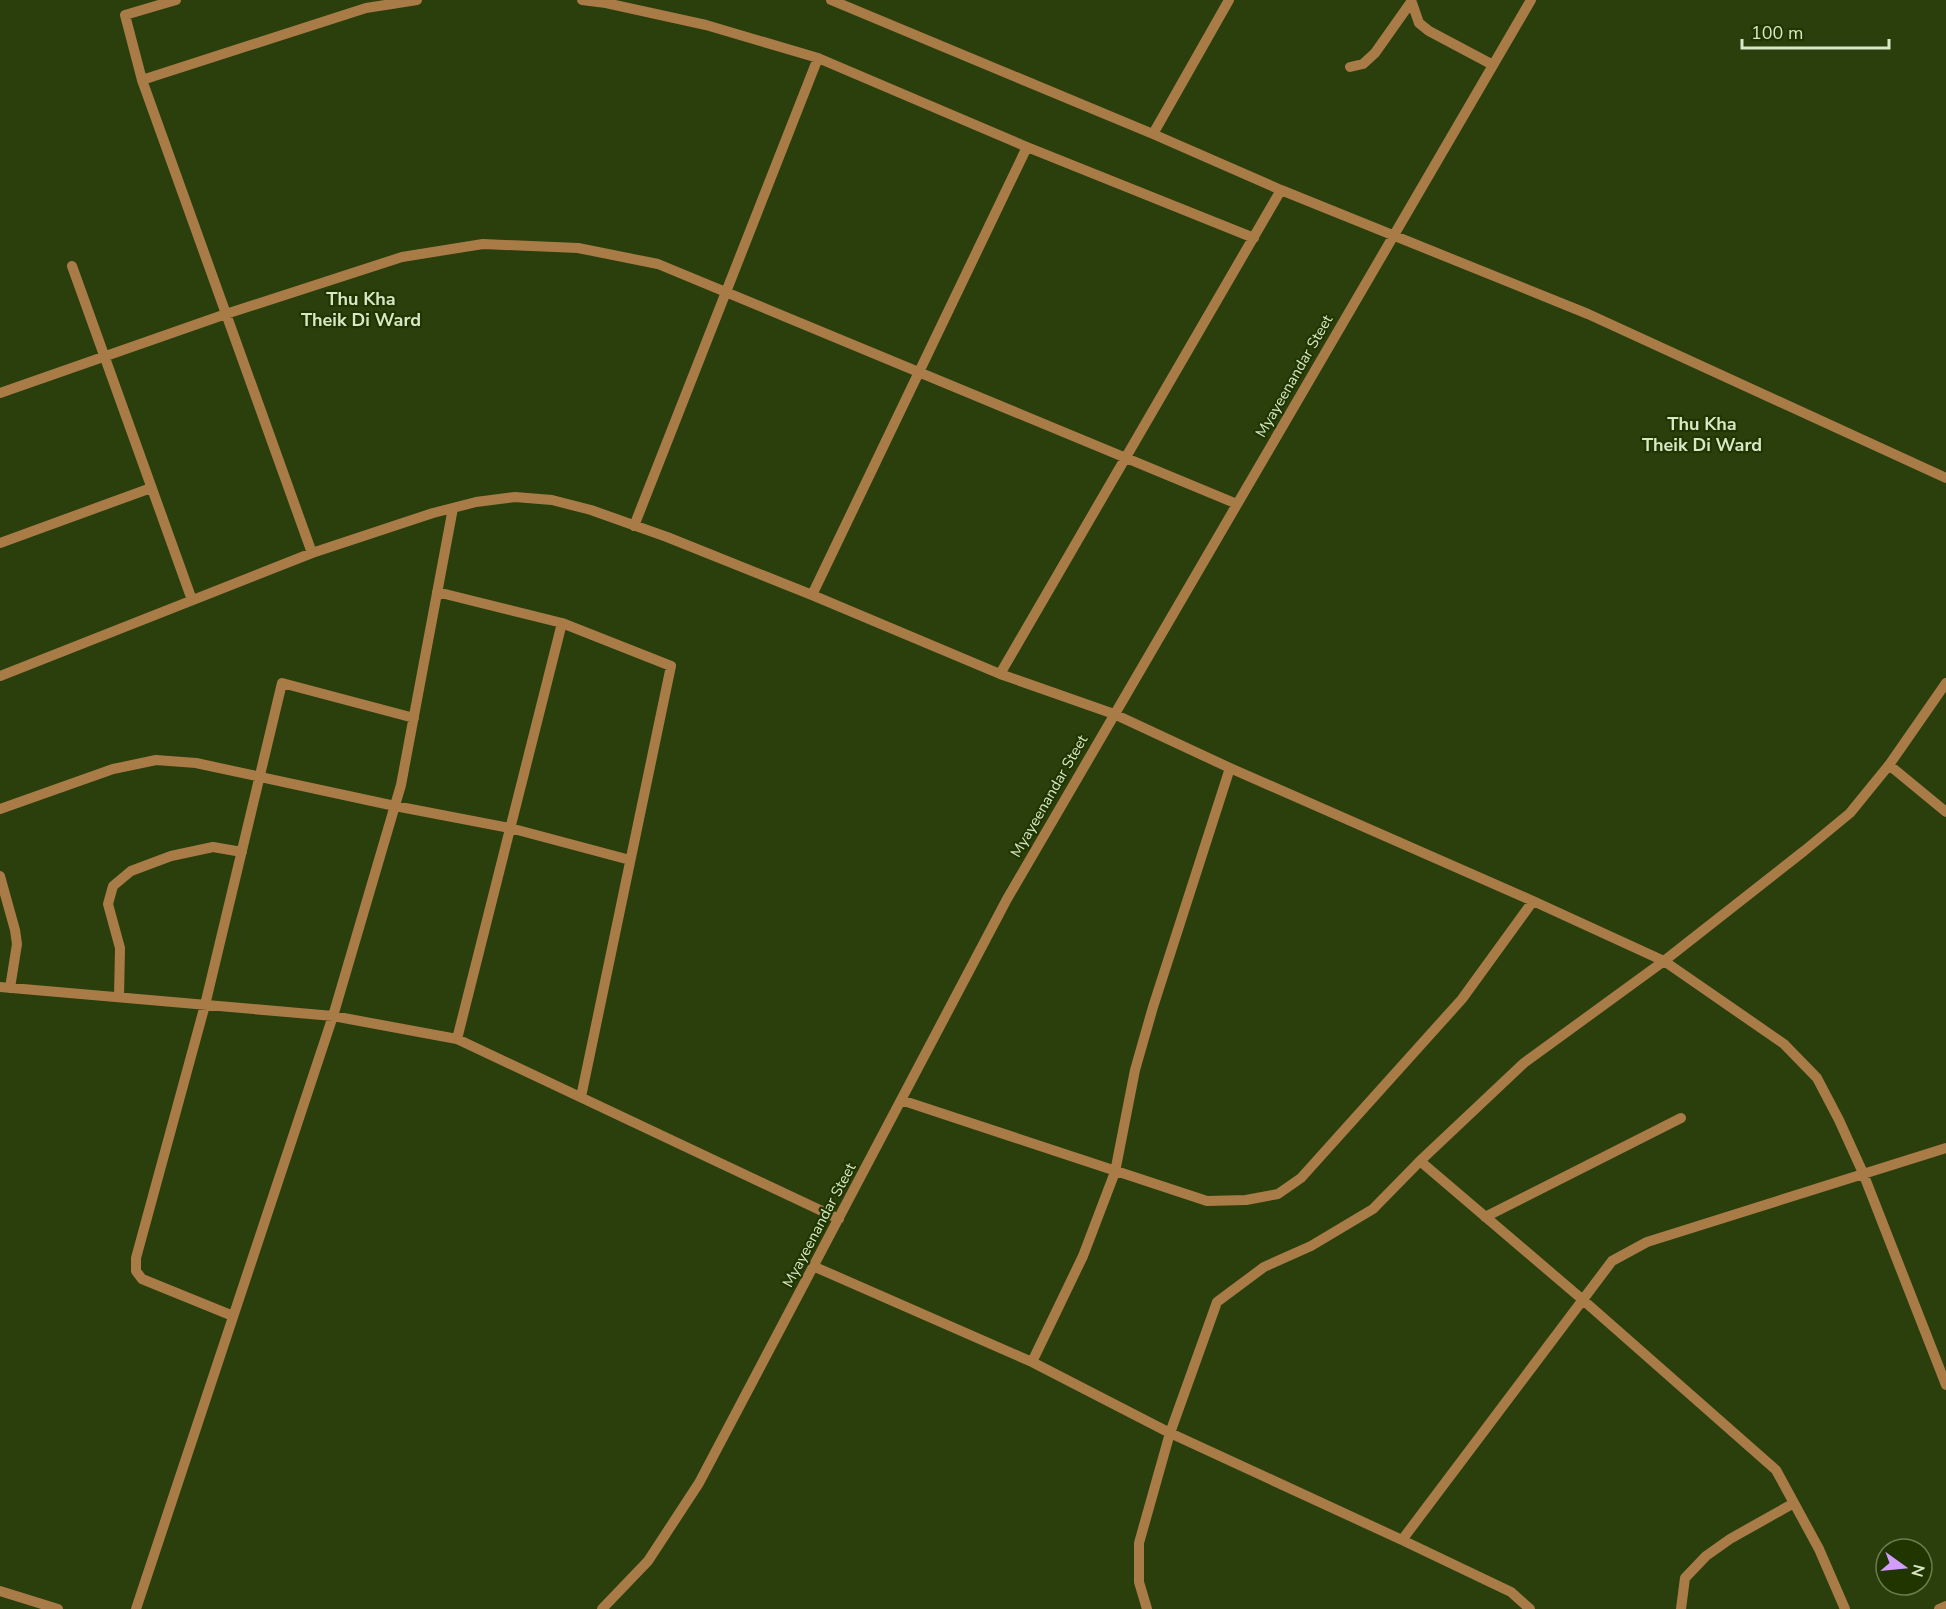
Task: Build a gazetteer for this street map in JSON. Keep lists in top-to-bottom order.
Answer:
{
  "streets": {
    "street": ["Myayeenandar Steet"]
  },
  "districts": ["Thu Kha Theik Di Ward", "Thu Kha Theik Di Ward"],
  "scale_bar": "100 m",
  "north": "right"
}
